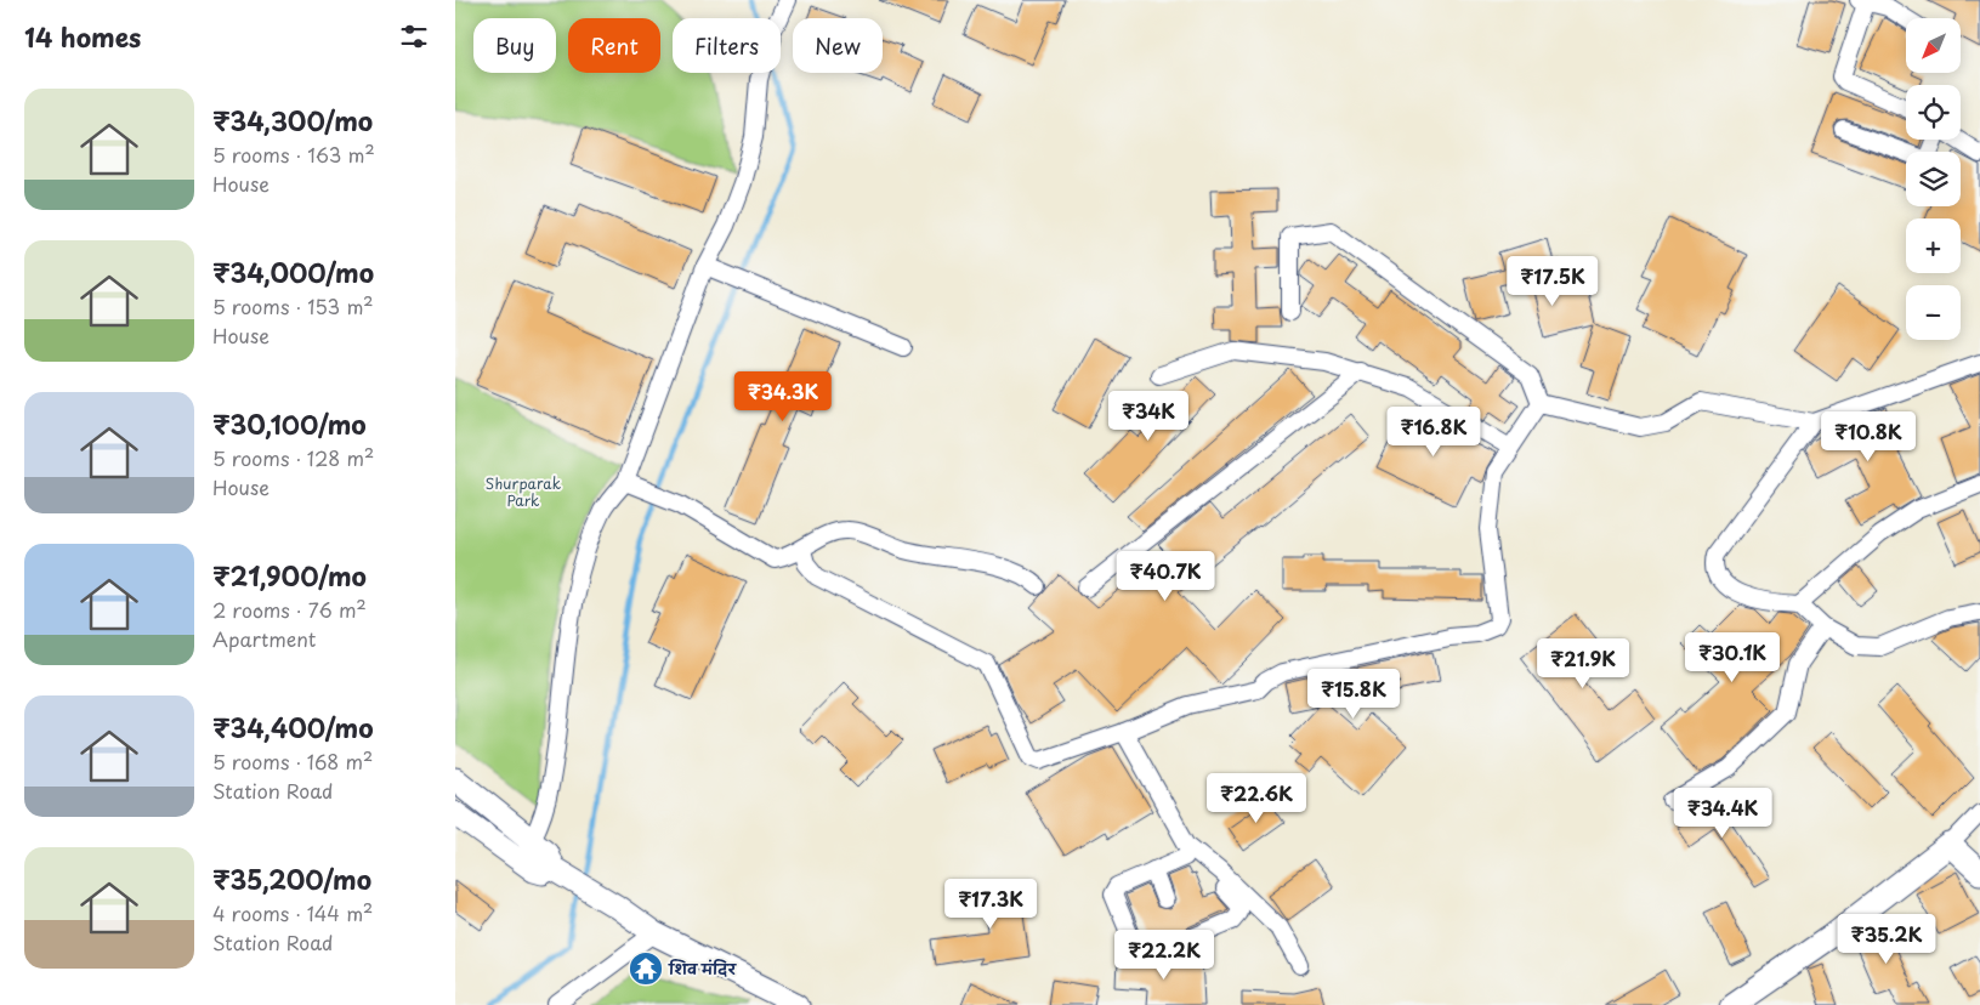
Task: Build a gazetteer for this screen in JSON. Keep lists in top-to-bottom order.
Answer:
{
  "parks": ["Shurparak Park"],
  "places": {
    "temple": ["शिव मंदिर"]
  },
  "north": "bottom left",
  "page": {
    "heading": "14 homes",
    "map_buttons": ["+", "−"],
    "chip": [
      "Buy",
      "Rent",
      "Filters",
      "New"
    ],
    "list": [
      {
        "name": "₹34,300/mo",
        "note": "5 rooms · 163 m² · House"
      },
      {
        "name": "₹34,000/mo",
        "note": "5 rooms · 153 m² · House"
      },
      {
        "name": "₹30,100/mo",
        "note": "5 rooms · 128 m² · House"
      },
      {
        "name": "₹21,900/mo",
        "note": "2 rooms · 76 m² · Apartment"
      },
      {
        "name": "₹34,400/mo",
        "note": "5 rooms · 168 m² · Station Road"
      },
      {
        "name": "₹35,200/mo",
        "note": "4 rooms · 144 m² · Station Road"
      }
    ],
    "price": [
      "₹17.5K",
      "₹34.3K",
      "₹34K",
      "₹16.8K",
      "₹10.8K",
      "₹40.7K",
      "₹30.1K",
      "₹21.9K",
      "₹15.8K",
      "₹22.6K",
      "₹34.4K",
      "₹17.3K",
      "₹35.2K",
      "₹22.2K"
    ]
  }
}
